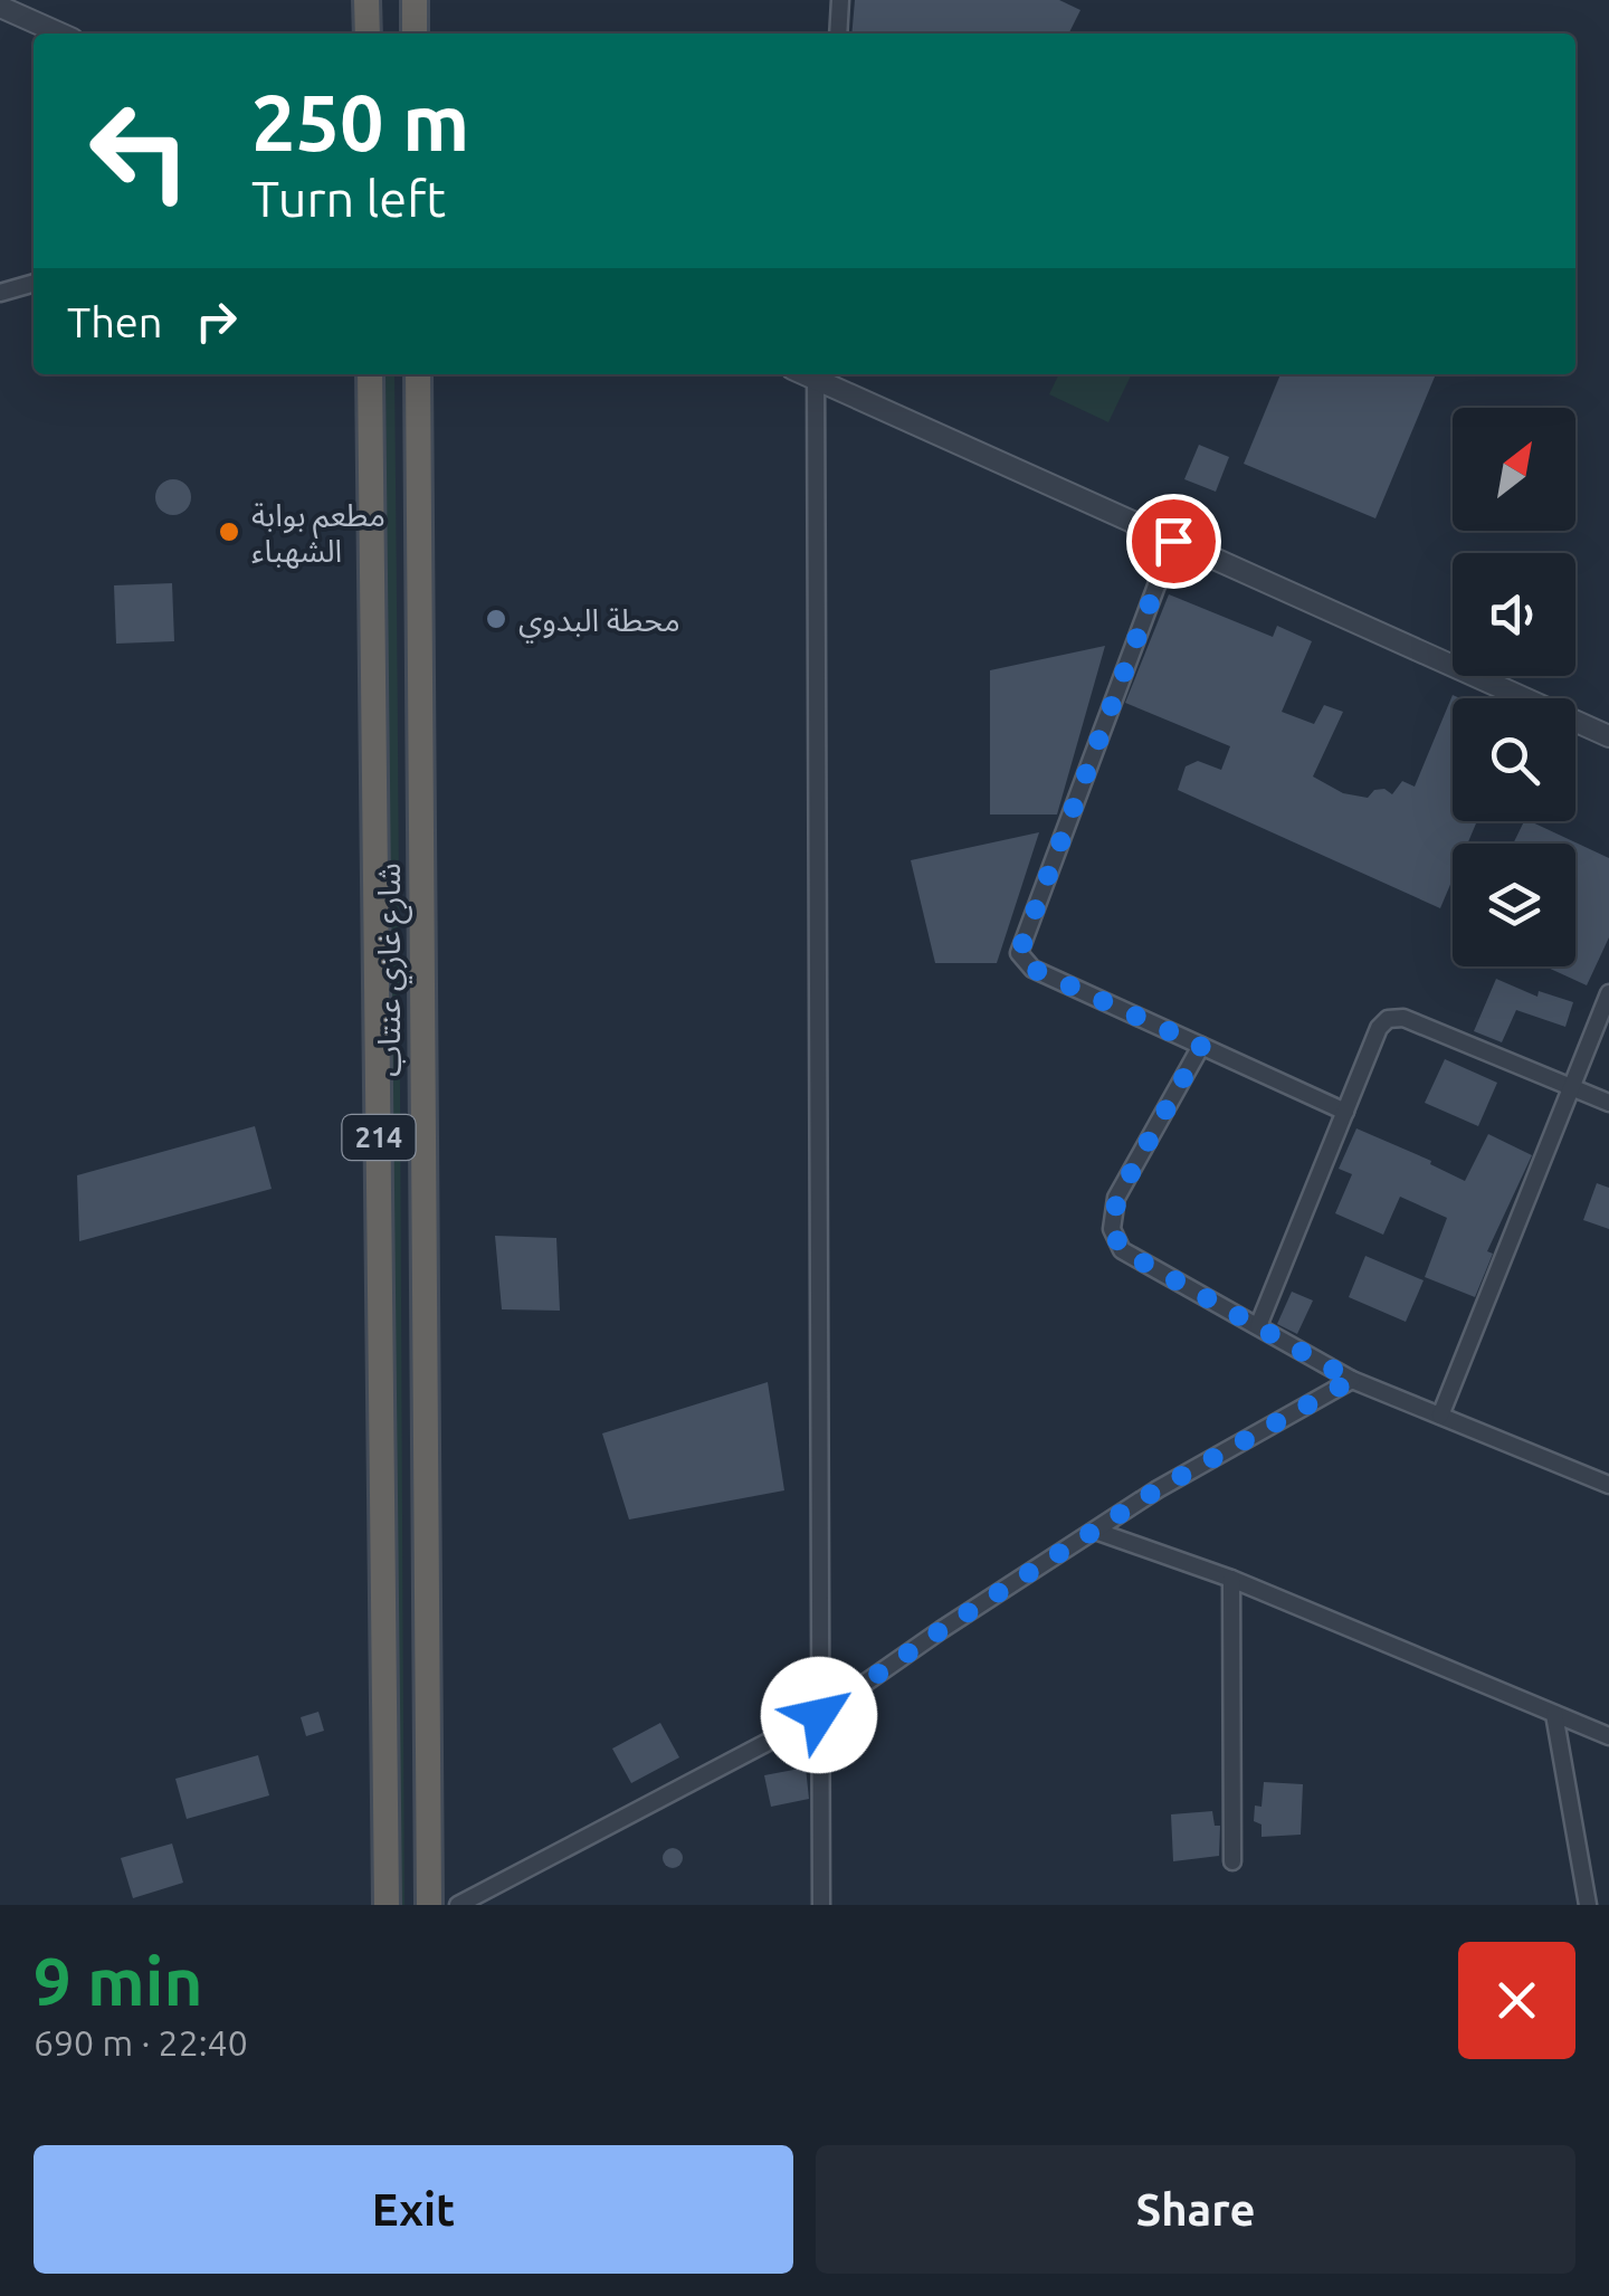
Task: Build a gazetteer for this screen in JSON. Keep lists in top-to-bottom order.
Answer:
{
  "streets": {
    "highway": ["شارع غازي عنتاب", "214"]
  },
  "places": ["مطعم بوابة الشهباء", "محطة البدوي"],
  "north": "top right",
  "page": {
    "turn": ["250 m", "Turn left"],
    "then": "Then",
    "heading": ["9 min", "690 m · 22:40"],
    "buttons": ["Exit", "Share"]
  }
}
